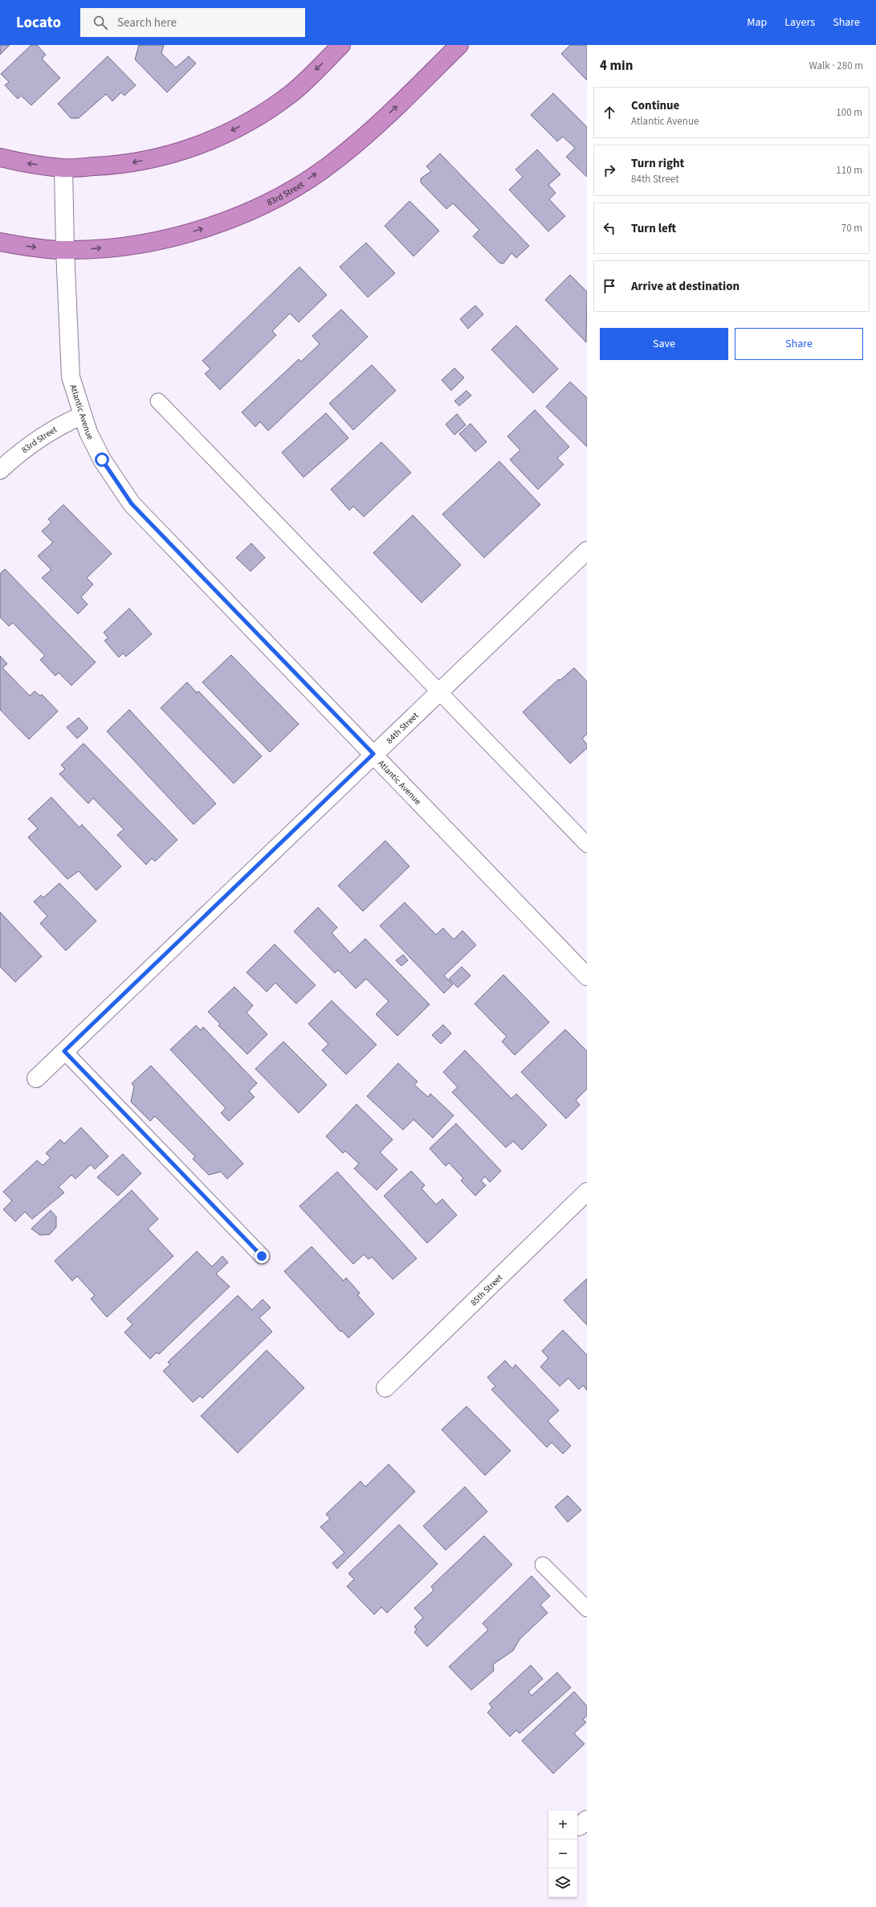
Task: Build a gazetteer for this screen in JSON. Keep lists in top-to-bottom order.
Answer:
{
  "streets": {
    "highway": ["83rd Street"],
    "street": ["Atlantic Avenue", "84th Street", "85th Street"]
  },
  "crossings": [
    ["83rd Street", "Atlantic Avenue"],
    ["Atlantic Avenue", "84th Street"]
  ],
  "page": {
    "header": "Locato",
    "search": "Search here",
    "nav": ["Map", "Layers", "Share"],
    "heading": ["4 min", "Walk · 280 m"],
    "list": [
      ["Continue", "Atlantic Avenue", "100 m"],
      ["Turn right", "84th Street", "110 m"],
      ["Turn left", "70 m"],
      "Arrive at destination"
    ],
    "buttons": ["Save", "Share"],
    "map_buttons": ["+", "−"]
  }
}
